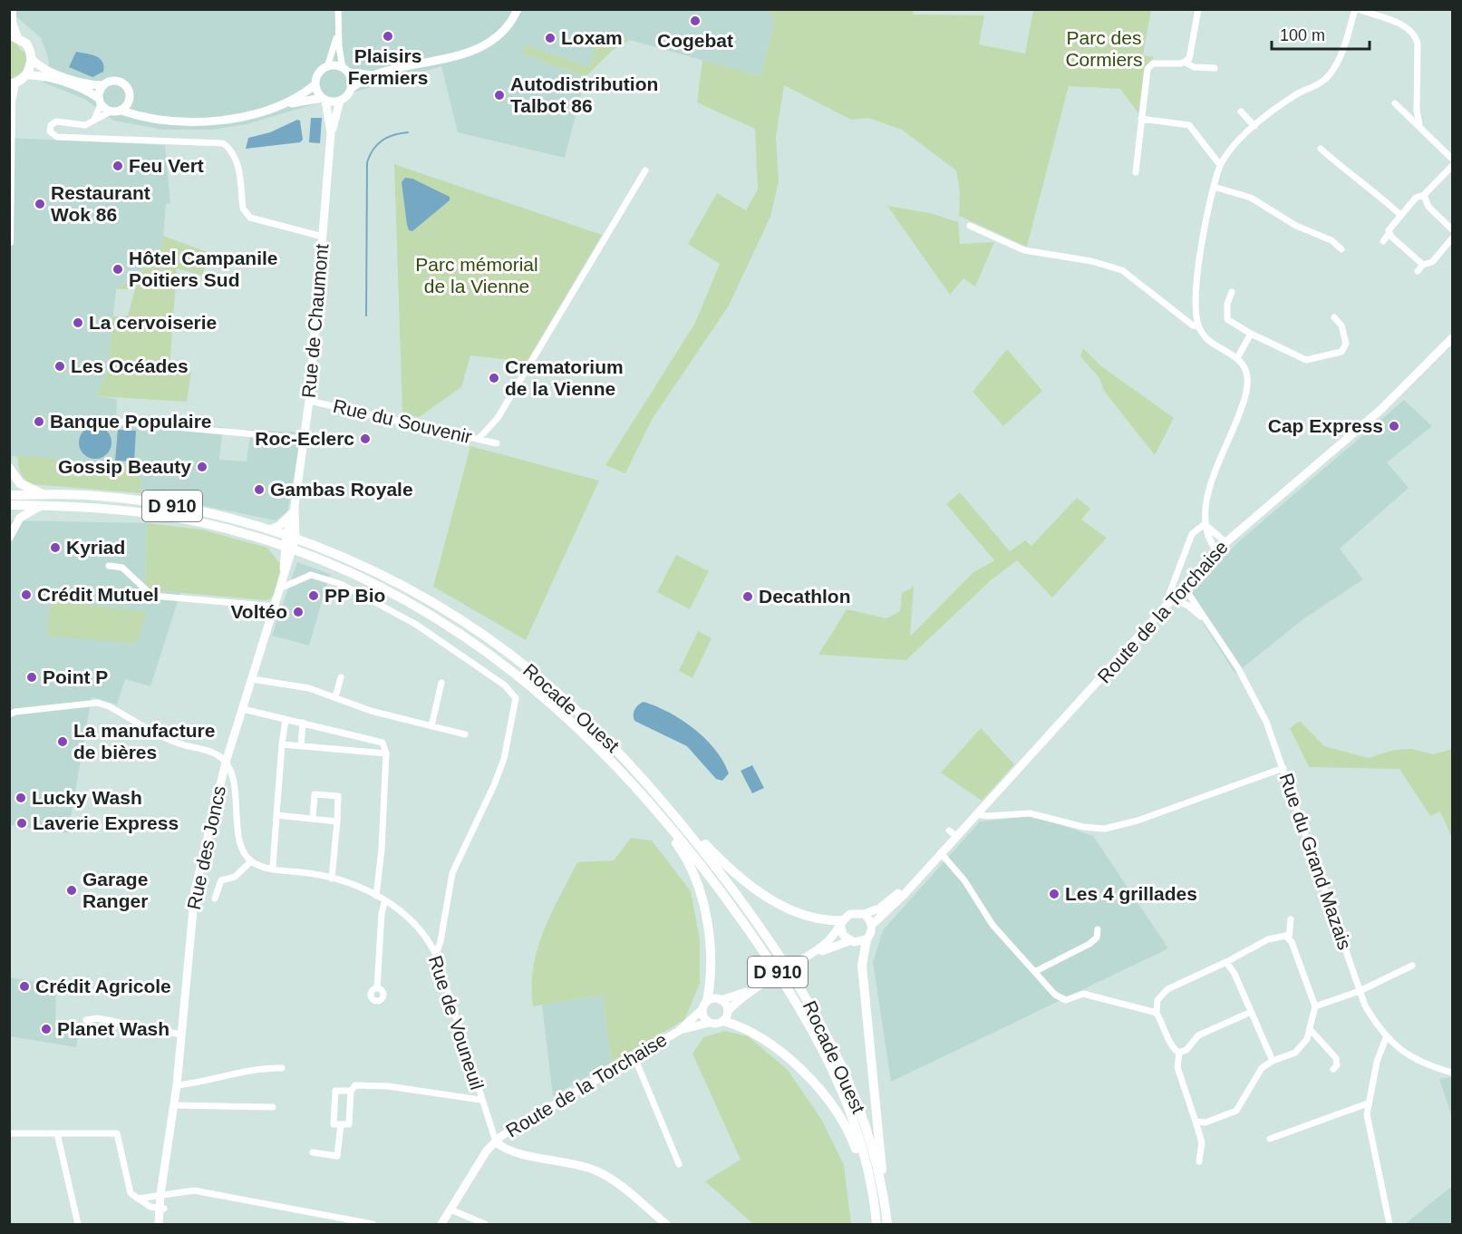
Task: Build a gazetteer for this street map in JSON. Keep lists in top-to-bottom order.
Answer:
{
  "streets": {
    "main road": ["D 910", "Rocade Ouest"],
    "street": [
      "Rue de Chaumont",
      "Rue du Souvenir",
      "Route de la Torchaise",
      "Rue des Joncs",
      "Rue du Grand Mazais",
      "Rue de Vouneuil"
    ]
  },
  "crossings": [
    ["Rue de Chaumont", "Rue du Souvenir"],
    ["Rue de Chaumont", "Rocade Ouest"],
    ["Rue de Chaumont", "Rue des Joncs"],
    ["D 910", "Rocade Ouest"],
    ["Route de la Torchaise", "Rue du Grand Mazais"],
    ["Route de la Torchaise", "Rue de Vouneuil"]
  ],
  "parks": ["Parc des Cormiers", "Parc mémorial de la Vienne"],
  "places": [
    "Cogebat",
    "Plaisirs Fermiers",
    "Loxam",
    "Autodistribution Talbot 86",
    "Feu Vert",
    "Restaurant Wok 86",
    "Hôtel Campanile Poitiers Sud",
    "La cervoiserie",
    "Les Océades",
    "Crematorium de la Vienne",
    "Banque Populaire",
    "Cap Express",
    "Roc-Eclerc",
    "Gossip Beauty",
    "Gambas Royale",
    "Kyriad",
    "Crédit Mutuel",
    "PP Bio",
    "Decathlon",
    "Voltéo",
    "Point P",
    "La manufacture de bières",
    "Lucky Wash",
    "Laverie Express",
    "Garage Ranger",
    "Les 4 grillades",
    "Crédit Agricole",
    "Planet Wash"
  ],
  "scale_bar": "100 m"
}
